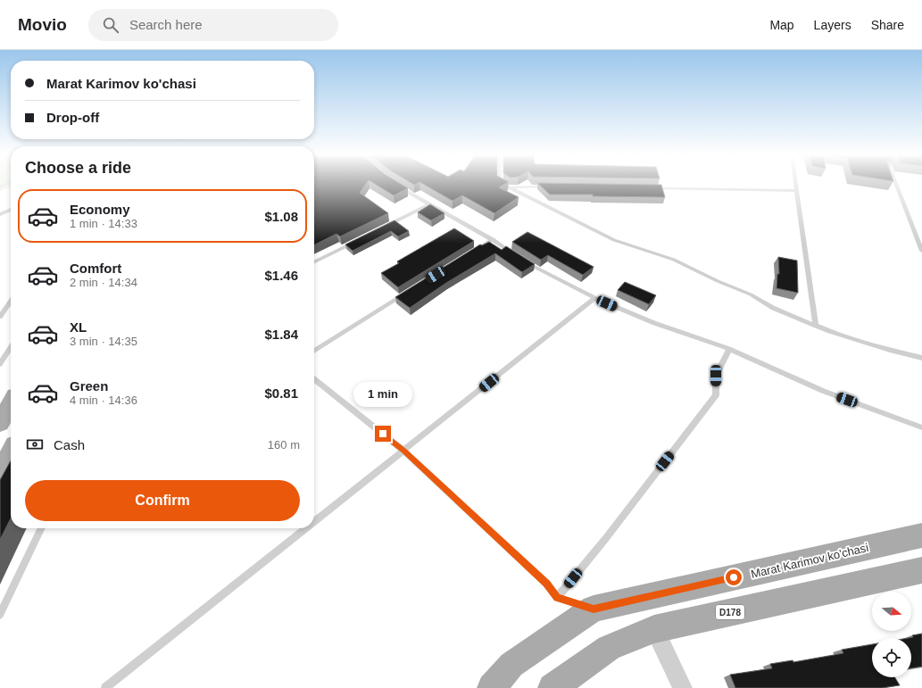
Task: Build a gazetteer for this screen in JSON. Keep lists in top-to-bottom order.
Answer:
{
  "streets": {
    "main road": ["Marat Karimov ko'chasi", "D178"]
  },
  "north": "right",
  "page": {
    "header": "Movio",
    "search": "Search here",
    "nav": ["Map", "Layers", "Share"],
    "banner": ["Marat Karimov ko'chasi", "Drop-off"],
    "heading": "Choose a ride",
    "list": [
      {
        "name": "Economy",
        "note": "1 min · 14:33",
        "value": "$1.08"
      },
      {
        "name": "Comfort",
        "note": "2 min · 14:34",
        "value": "$1.46"
      },
      {
        "name": "XL",
        "note": "3 min · 14:35",
        "value": "$1.84"
      },
      {
        "name": "Green",
        "note": "4 min · 14:36",
        "value": "$0.81"
      }
    ],
    "bubble": "1 min",
    "pay": ["Cash", "160 m"],
    "buttons": "Confirm"
  }
}
